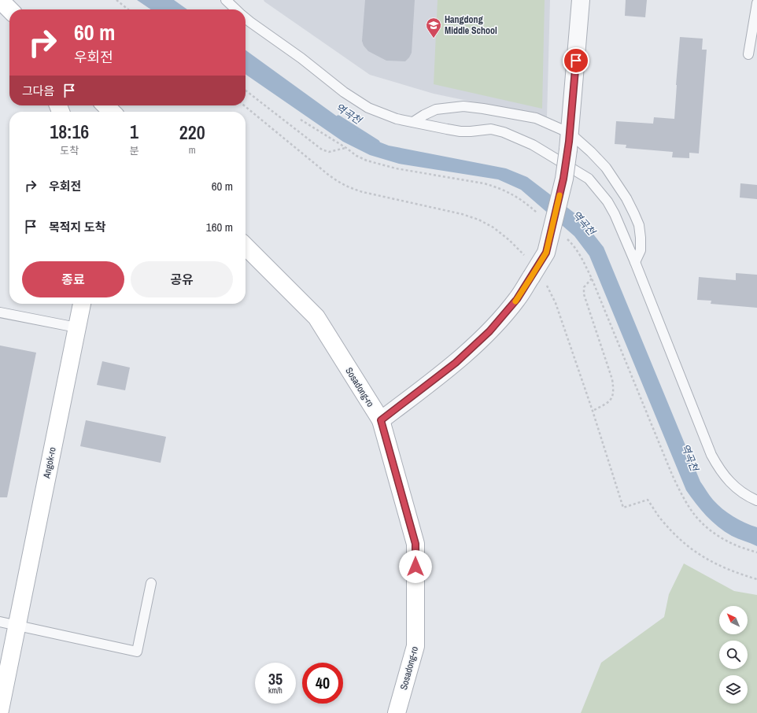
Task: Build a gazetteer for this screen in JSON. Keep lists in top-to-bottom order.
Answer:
{
  "streets": {
    "street": ["Sosadong-ro", "Angok-ro"]
  },
  "water": ["역곡천"],
  "places": {
    "school or university": ["Hangdong Middle School"]
  },
  "north": "top left",
  "page": {
    "turn": ["60 m", "우회전"],
    "then": "그다음",
    "eta": [
      "18:16",
      "도착",
      "1",
      "분",
      "220",
      "m"
    ],
    "list": [
      {
        "name": "우회전",
        "value": "60 m"
      },
      {
        "name": "목적지 도착",
        "value": "160 m"
      }
    ],
    "buttons": ["종료", "공유"],
    "speed": "35 km/h",
    "limit": "40"
  }
}
